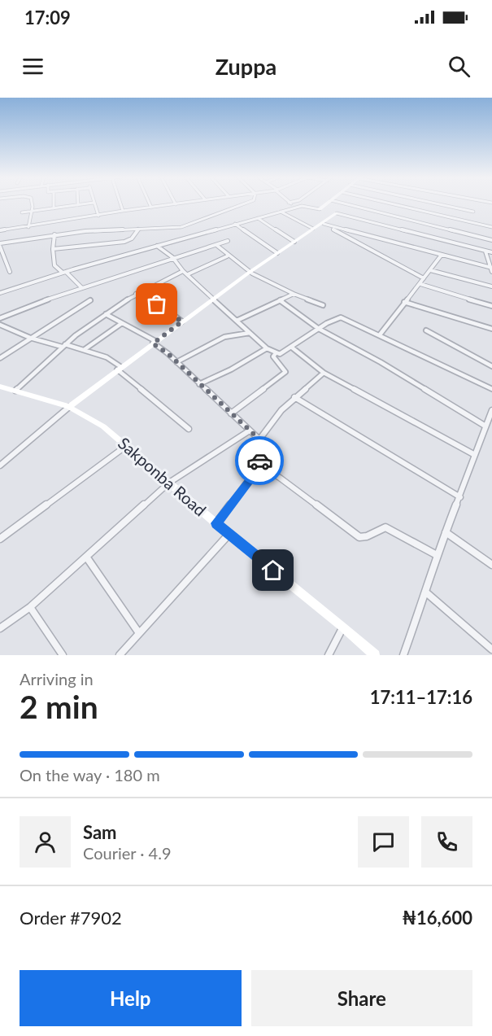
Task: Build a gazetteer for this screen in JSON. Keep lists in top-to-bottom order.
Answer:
{
  "streets": {
    "street": ["Sakponba Road"]
  },
  "page": {
    "status": "17:09",
    "header": "Zuppa",
    "heading": ["2 min", "Arriving in", "17:11–17:16"],
    "panel": [
      "Sam",
      "Courier · 4.9",
      "Order #7902",
      "₦16,600"
    ],
    "bar": "On the way · 180 m",
    "buttons": ["Help", "Share"]
  }
}
